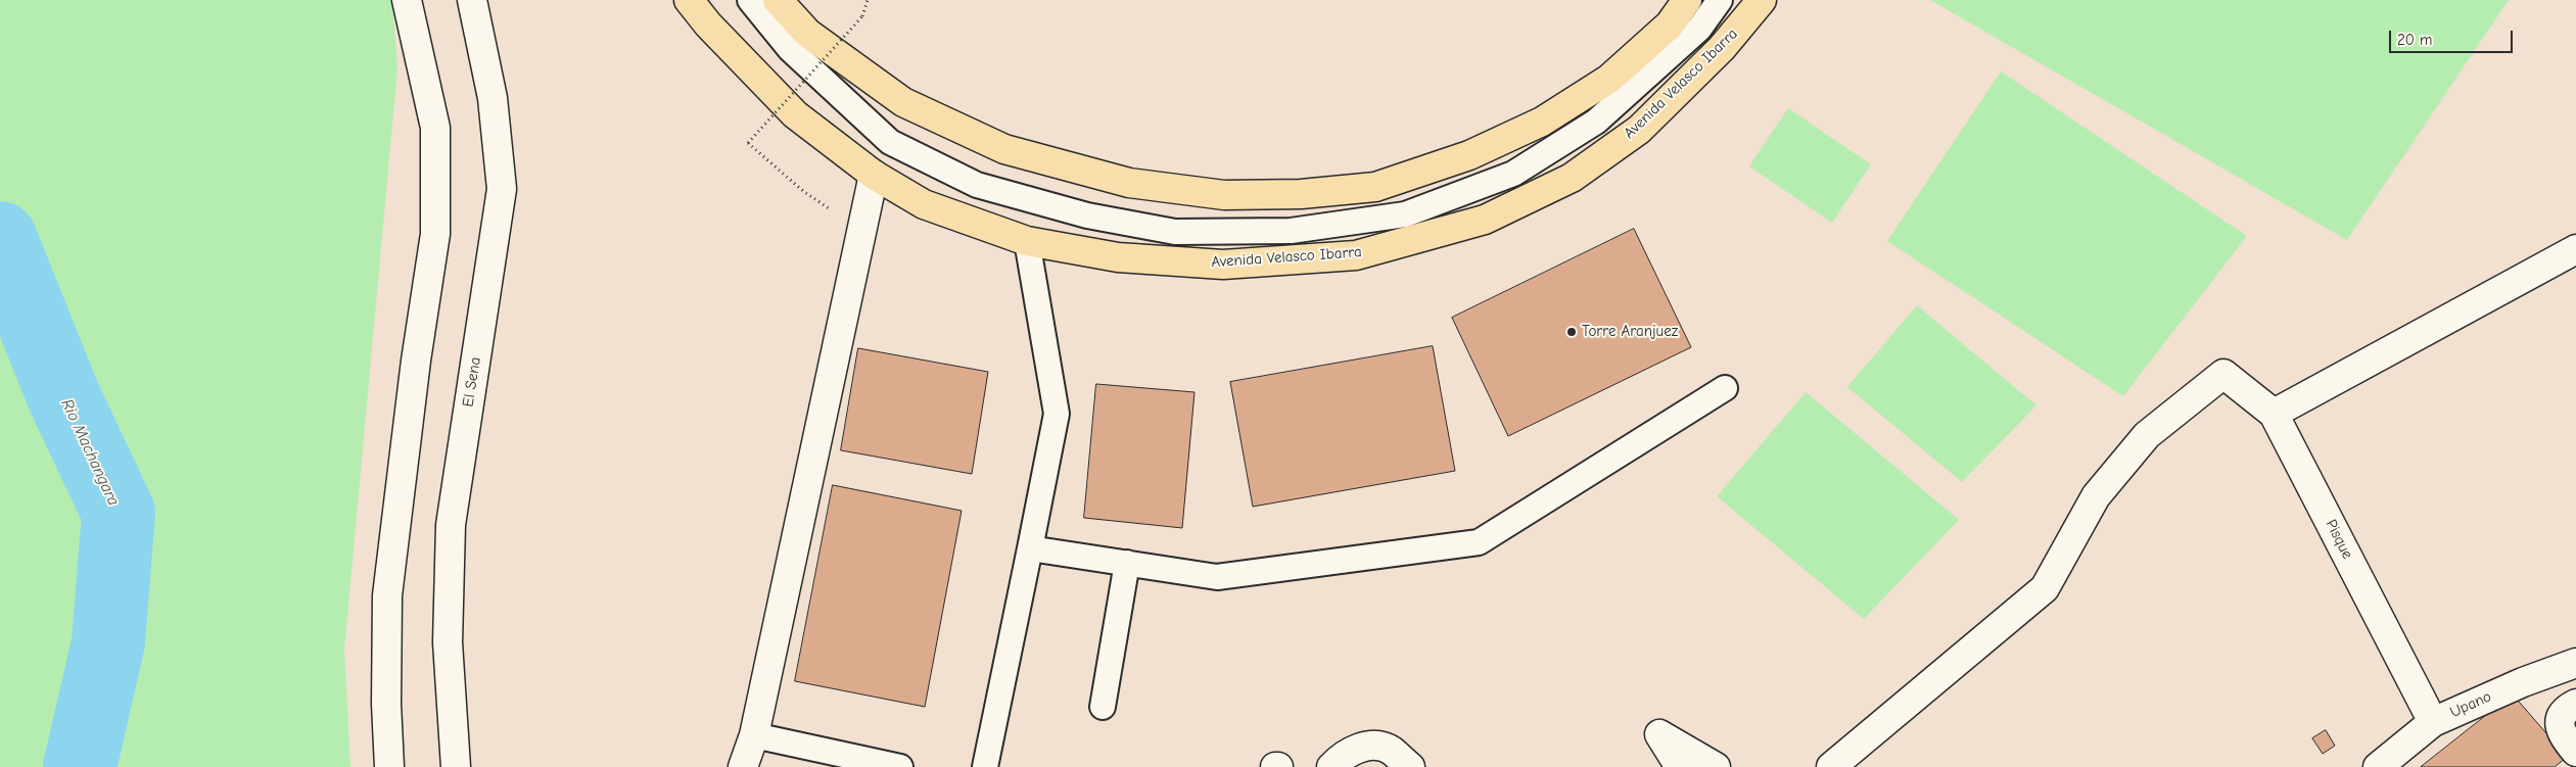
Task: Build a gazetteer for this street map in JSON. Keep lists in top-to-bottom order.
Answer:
{
  "streets": {
    "main road": ["Avenida Velasco Ibarra"],
    "street": ["El Sena", "Pisque", "Upano"]
  },
  "crossings": [
    ["Pisque", "Upano"]
  ],
  "water": ["Rio Machangara"],
  "places": ["Torre Aranjuez"],
  "scale_bar": "20 m"
}
